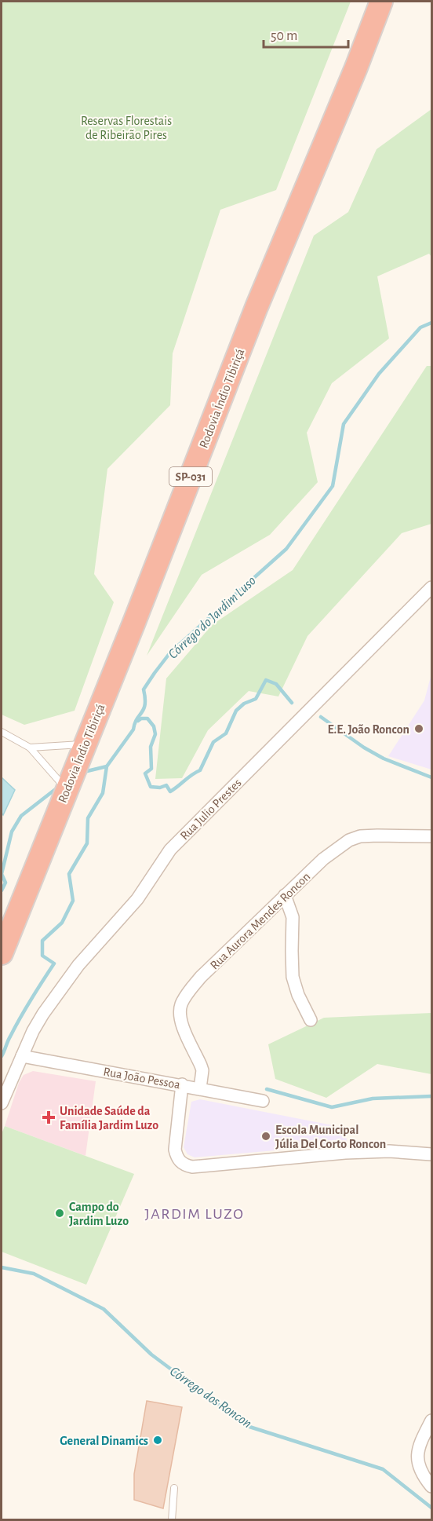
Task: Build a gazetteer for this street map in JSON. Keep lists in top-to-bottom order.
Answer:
{
  "streets": {
    "highway": ["Rodovia Índio Tibiriçá", "SP-031"],
    "street": ["Rua Julio Prestes", "Rua Aurora Mendes Roncon", "Rua João Pessoa"]
  },
  "crossings": [
    ["Rua Julio Prestes", "Rua João Pessoa"],
    ["Rua Aurora Mendes Roncon", "Rua João Pessoa"]
  ],
  "districts": ["JARDIM LUZO"],
  "water": ["Córrego do Jardim Luso", "Córrego dos Roncon"],
  "parks": ["Reservas Florestais de Ribeirão Pires"],
  "places": {
    "other": [
      "E.E. João Roncon",
      "Escola Municipal Júlia Del Corto Roncon",
      "Campo do Jardim Luzo",
      "General Dinamics"
    ],
    "health": ["Unidade Saúde da Família Jardim Luzo"]
  },
  "scale_bar": "50 m"
}
